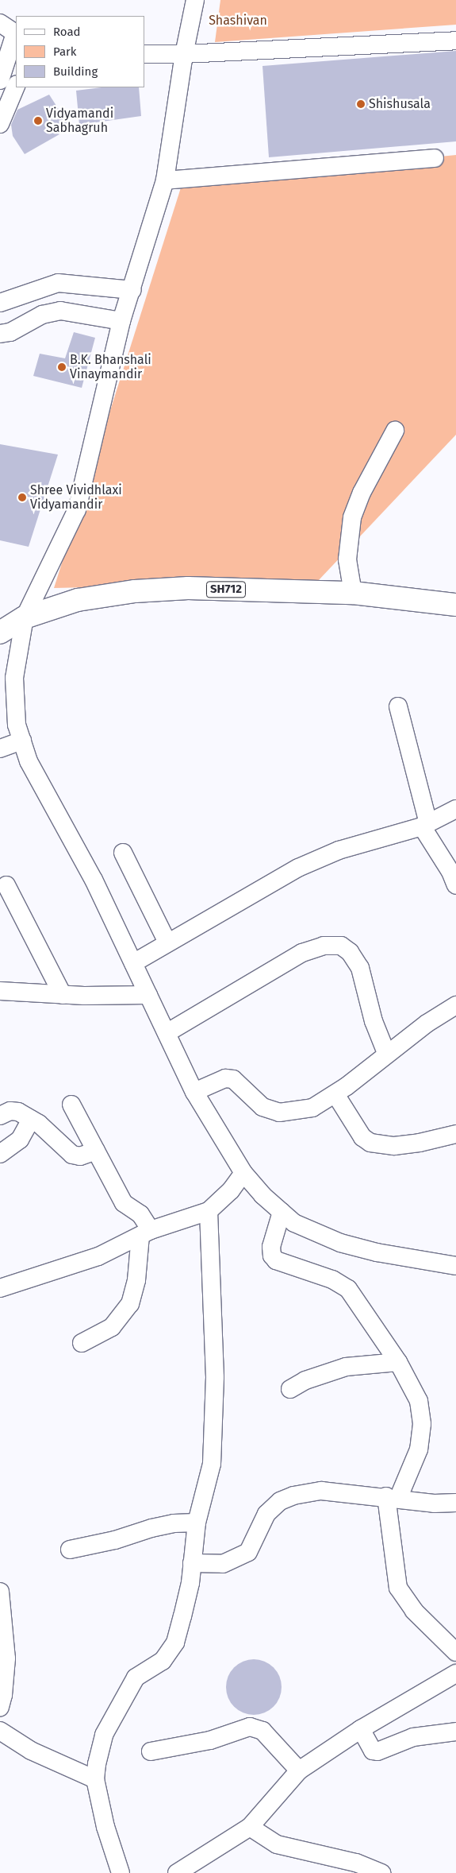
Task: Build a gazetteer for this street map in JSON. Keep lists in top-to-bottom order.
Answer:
{
  "streets": {
    "main road": ["SH712"]
  },
  "parks": ["Shashivan"],
  "places": [
    "Shishusala",
    "Vidyamandi Sabhagruh",
    "B.K. Bhanshali Vinaymandir",
    "Shree Vividhlaxi Vidyamandir"
  ],
  "legend": ["Road", "Park", "Building"]
}
